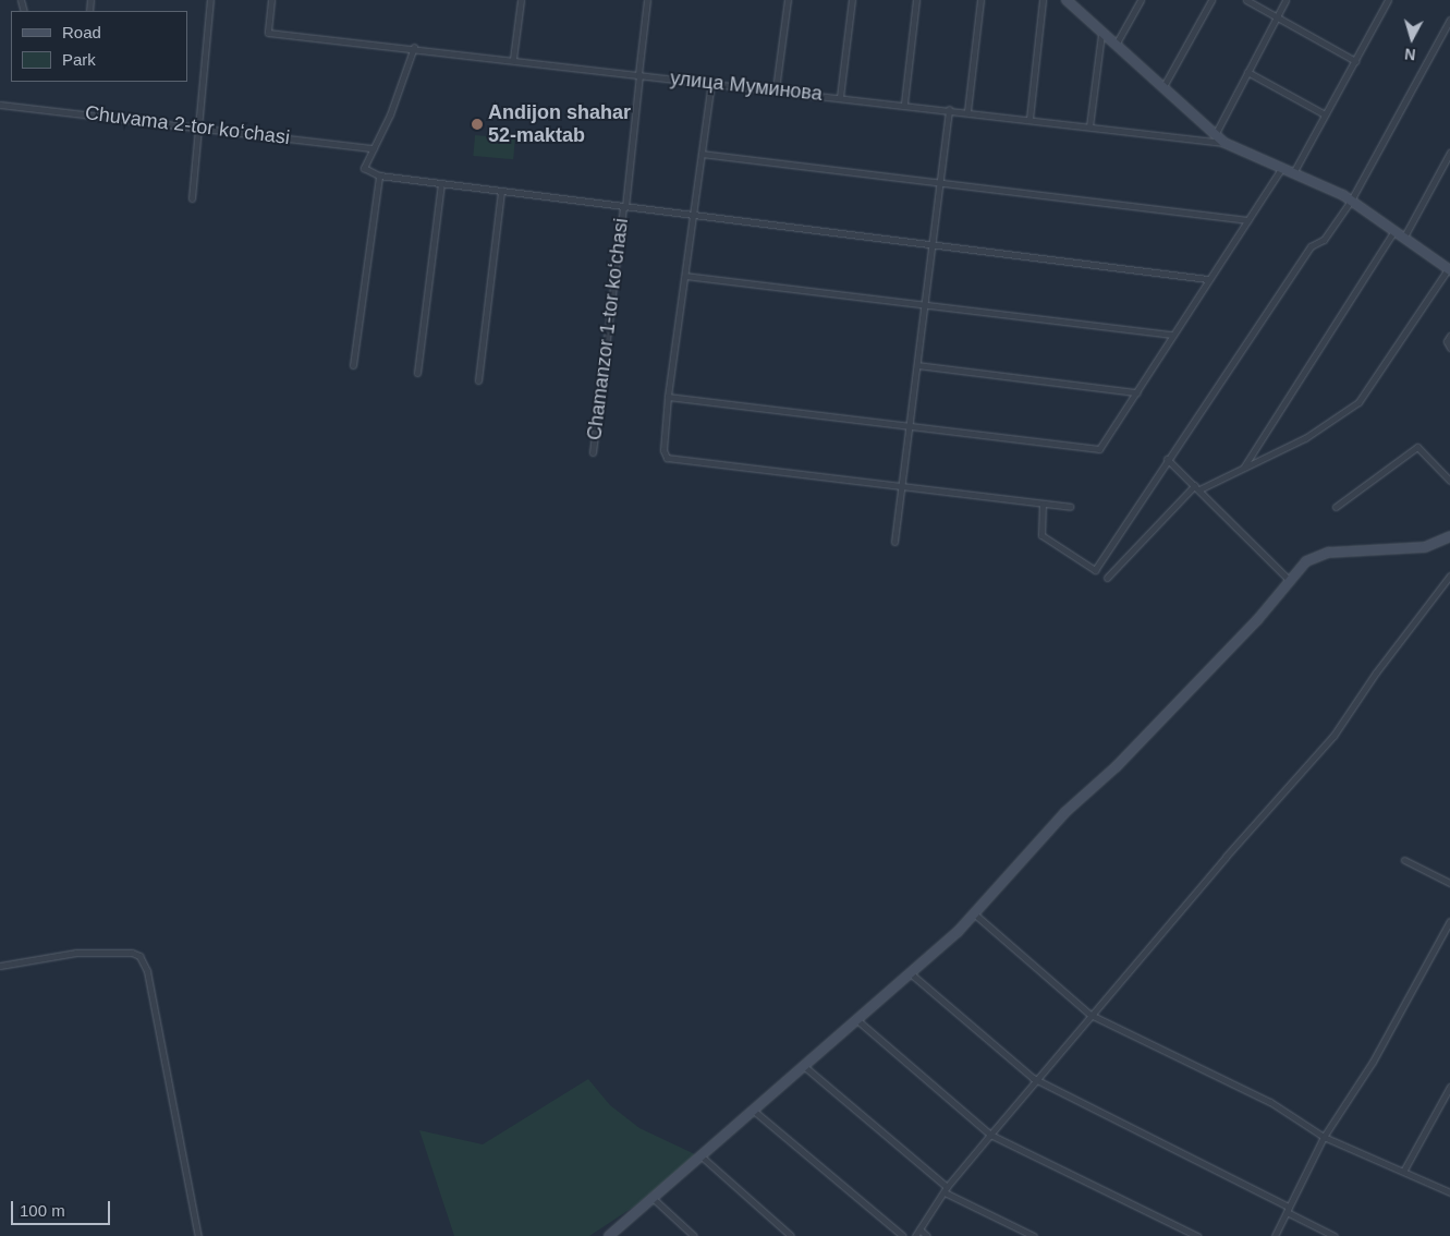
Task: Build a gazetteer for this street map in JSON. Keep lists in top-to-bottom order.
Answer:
{
  "streets": {
    "street": ["улица Муминова", "Chuvama 2-tor koʻchasi", "Chamanzor 1-tor koʻchasi"]
  },
  "crossings": [
    ["улица Муминова", "Chamanzor 1-tor koʻchasi"]
  ],
  "places": ["Andijon shahar 52-maktab"],
  "legend": ["Road", "Park"],
  "scale_bar": "100 m",
  "north": "bottom"
}
